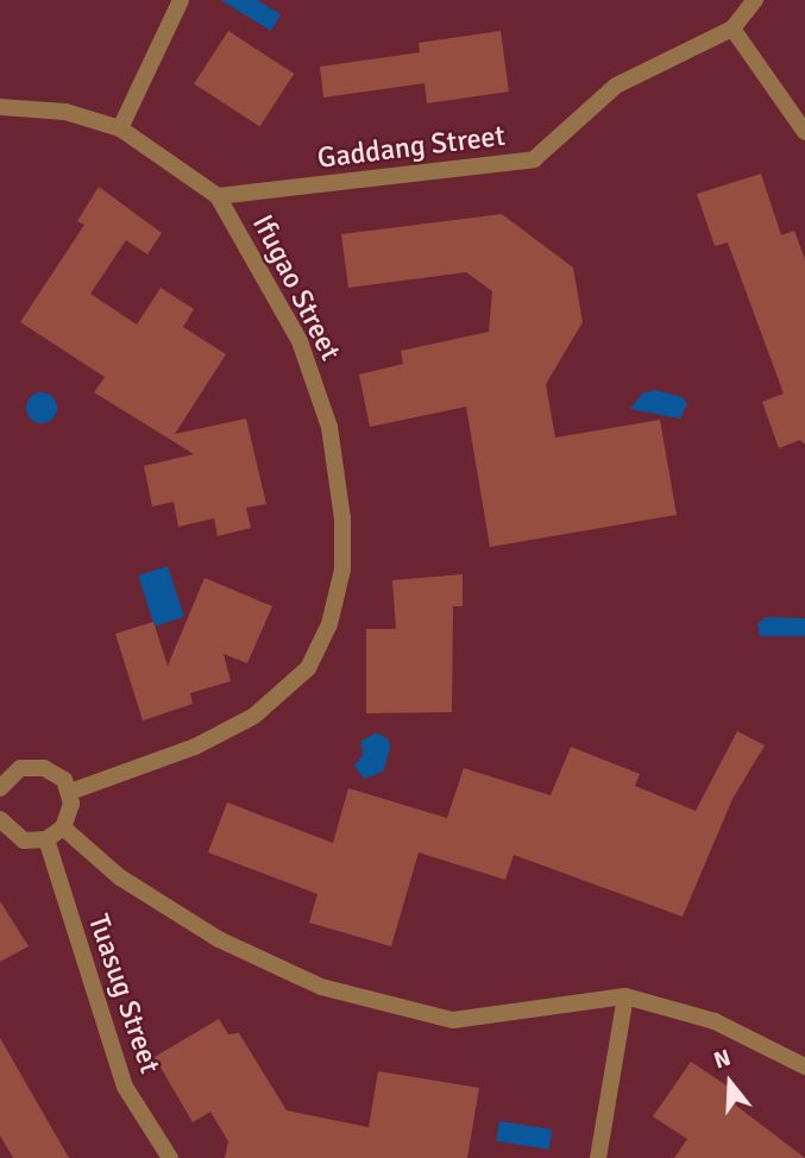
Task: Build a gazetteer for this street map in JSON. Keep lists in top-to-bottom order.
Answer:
{
  "streets": {
    "street": ["Gaddang Street", "Ifugao Street", "Tuasug Street"]
  },
  "crossings": [
    ["Gaddang Street", "Ifugao Street"]
  ],
  "north": "top"
}
